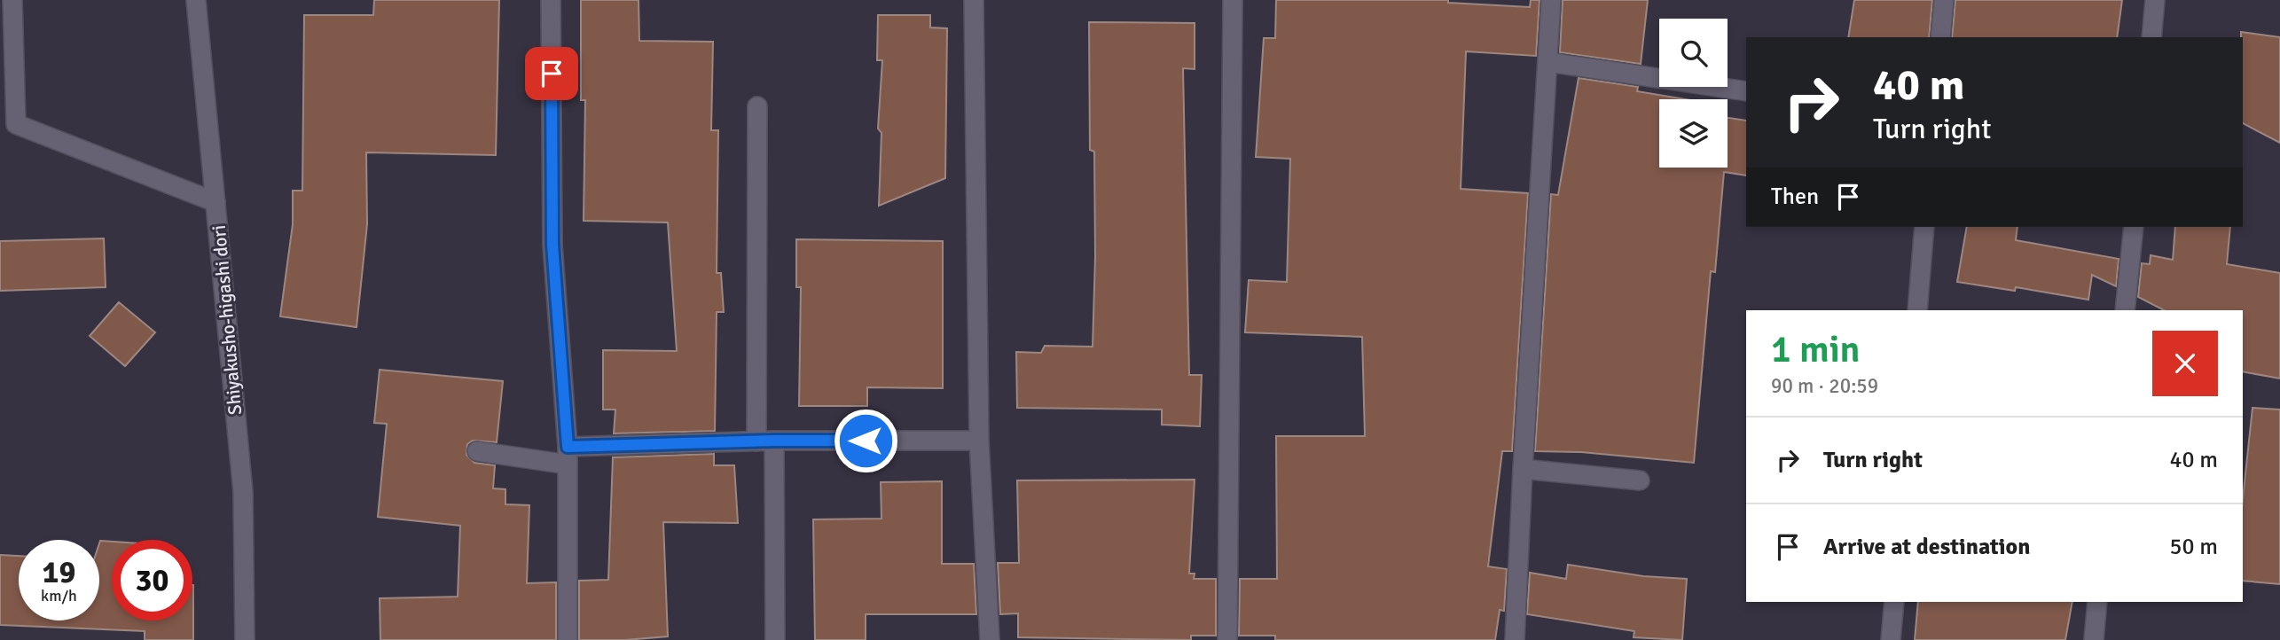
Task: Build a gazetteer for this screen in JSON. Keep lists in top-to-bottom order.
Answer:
{
  "streets": {
    "street": ["Shiyakusho-higashi dori"]
  },
  "page": {
    "turn": ["40 m", "Turn right"],
    "then": "Then",
    "heading": ["1 min", "90 m · 20:59"],
    "list": [
      {
        "name": "Turn right",
        "value": "40 m"
      },
      {
        "name": "Arrive at destination",
        "value": "50 m"
      }
    ],
    "speed": "19 km/h",
    "limit": "30"
  }
}
